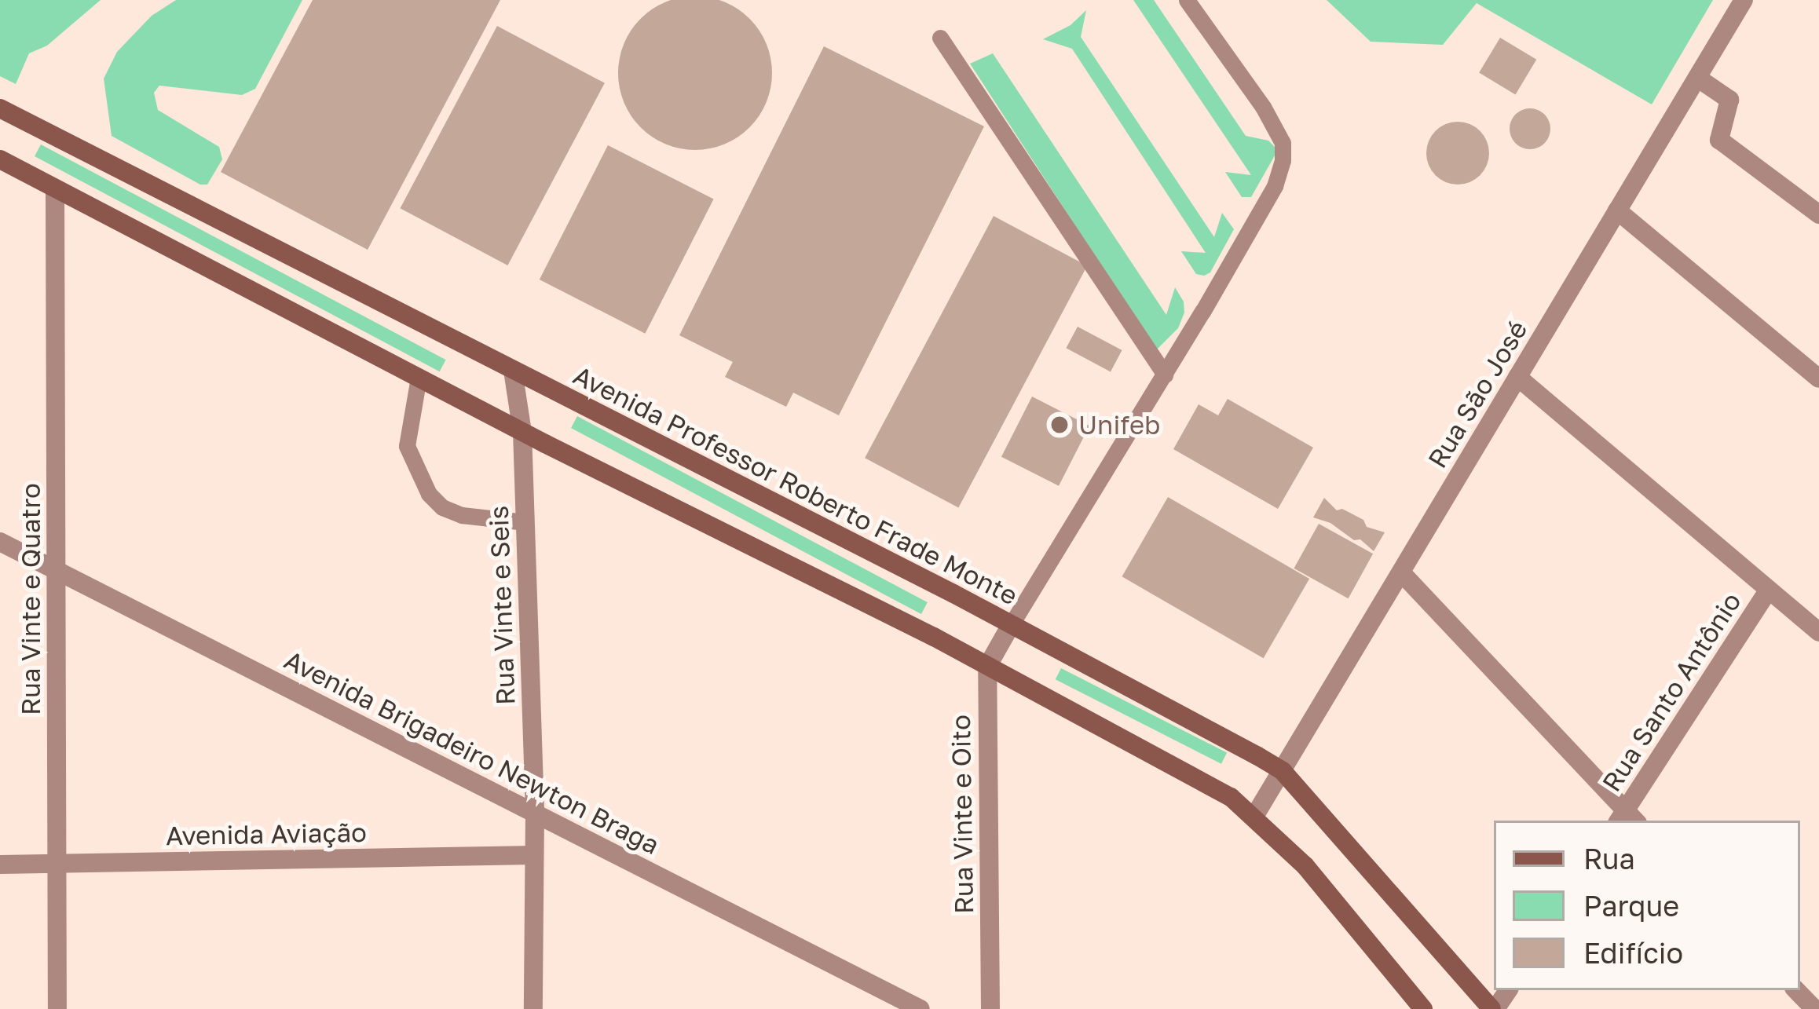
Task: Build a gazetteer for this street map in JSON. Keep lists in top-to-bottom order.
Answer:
{
  "streets": {
    "main road": ["Avenida Professor Roberto Frade Monte"],
    "street": [
      "Rua São José",
      "Rua Vinte e Quatro",
      "Rua Vinte e Seis",
      "Rua Santo Antônio",
      "Avenida Brigadeiro Newton Braga",
      "Rua Vinte e Oito",
      "Avenida Aviação"
    ]
  },
  "crossings": [
    ["Rua São José", "Avenida Professor Roberto Frade Monte"],
    ["Avenida Professor Roberto Frade Monte", "Rua Vinte e Seis"],
    ["Rua Vinte e Quatro", "Avenida Brigadeiro Newton Braga"],
    ["Rua Vinte e Quatro", "Avenida Aviação"],
    ["Rua Vinte e Seis", "Avenida Brigadeiro Newton Braga"],
    ["Rua Vinte e Seis", "Avenida Aviação"]
  ],
  "places": ["Unifeb"],
  "legend": ["Rua", "Parque", "Edifício"]
}
